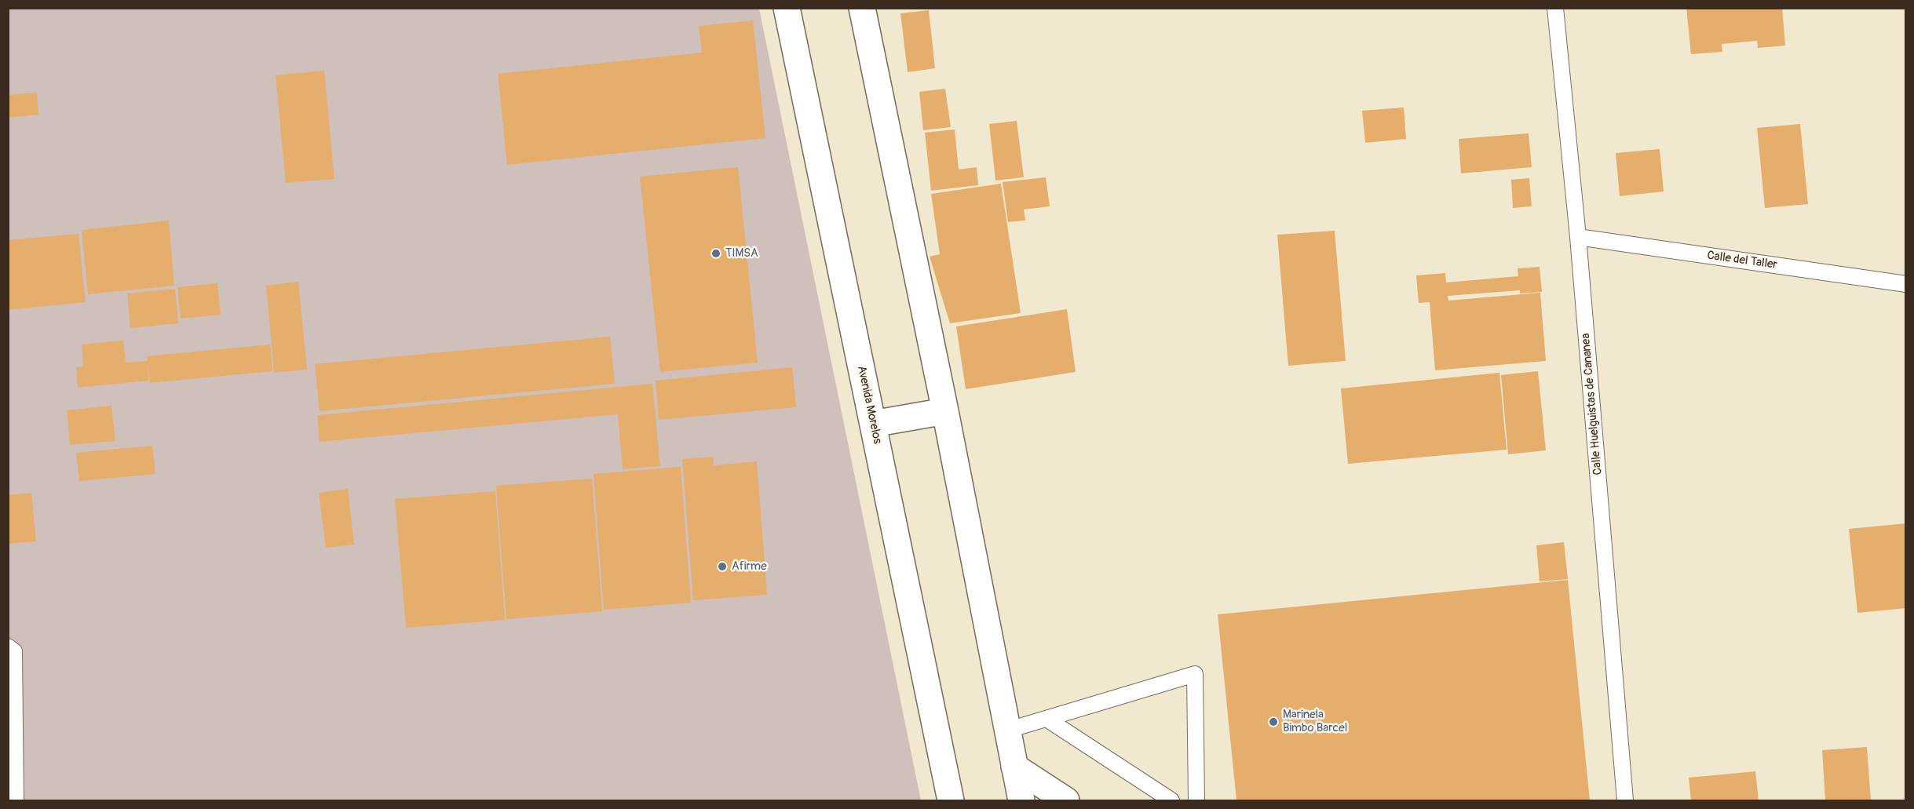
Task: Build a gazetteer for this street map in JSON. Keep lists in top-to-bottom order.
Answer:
{
  "streets": {
    "main road": ["Avenida Morelos"],
    "lane": ["Calle del Taller", "Calle Huelguistas de Cananea"]
  },
  "crossings": [
    ["Calle del Taller", "Calle Huelguistas de Cananea"]
  ],
  "places": ["TIMSA", "Afirme", "Marinela Bimbo Barcel"]
}
